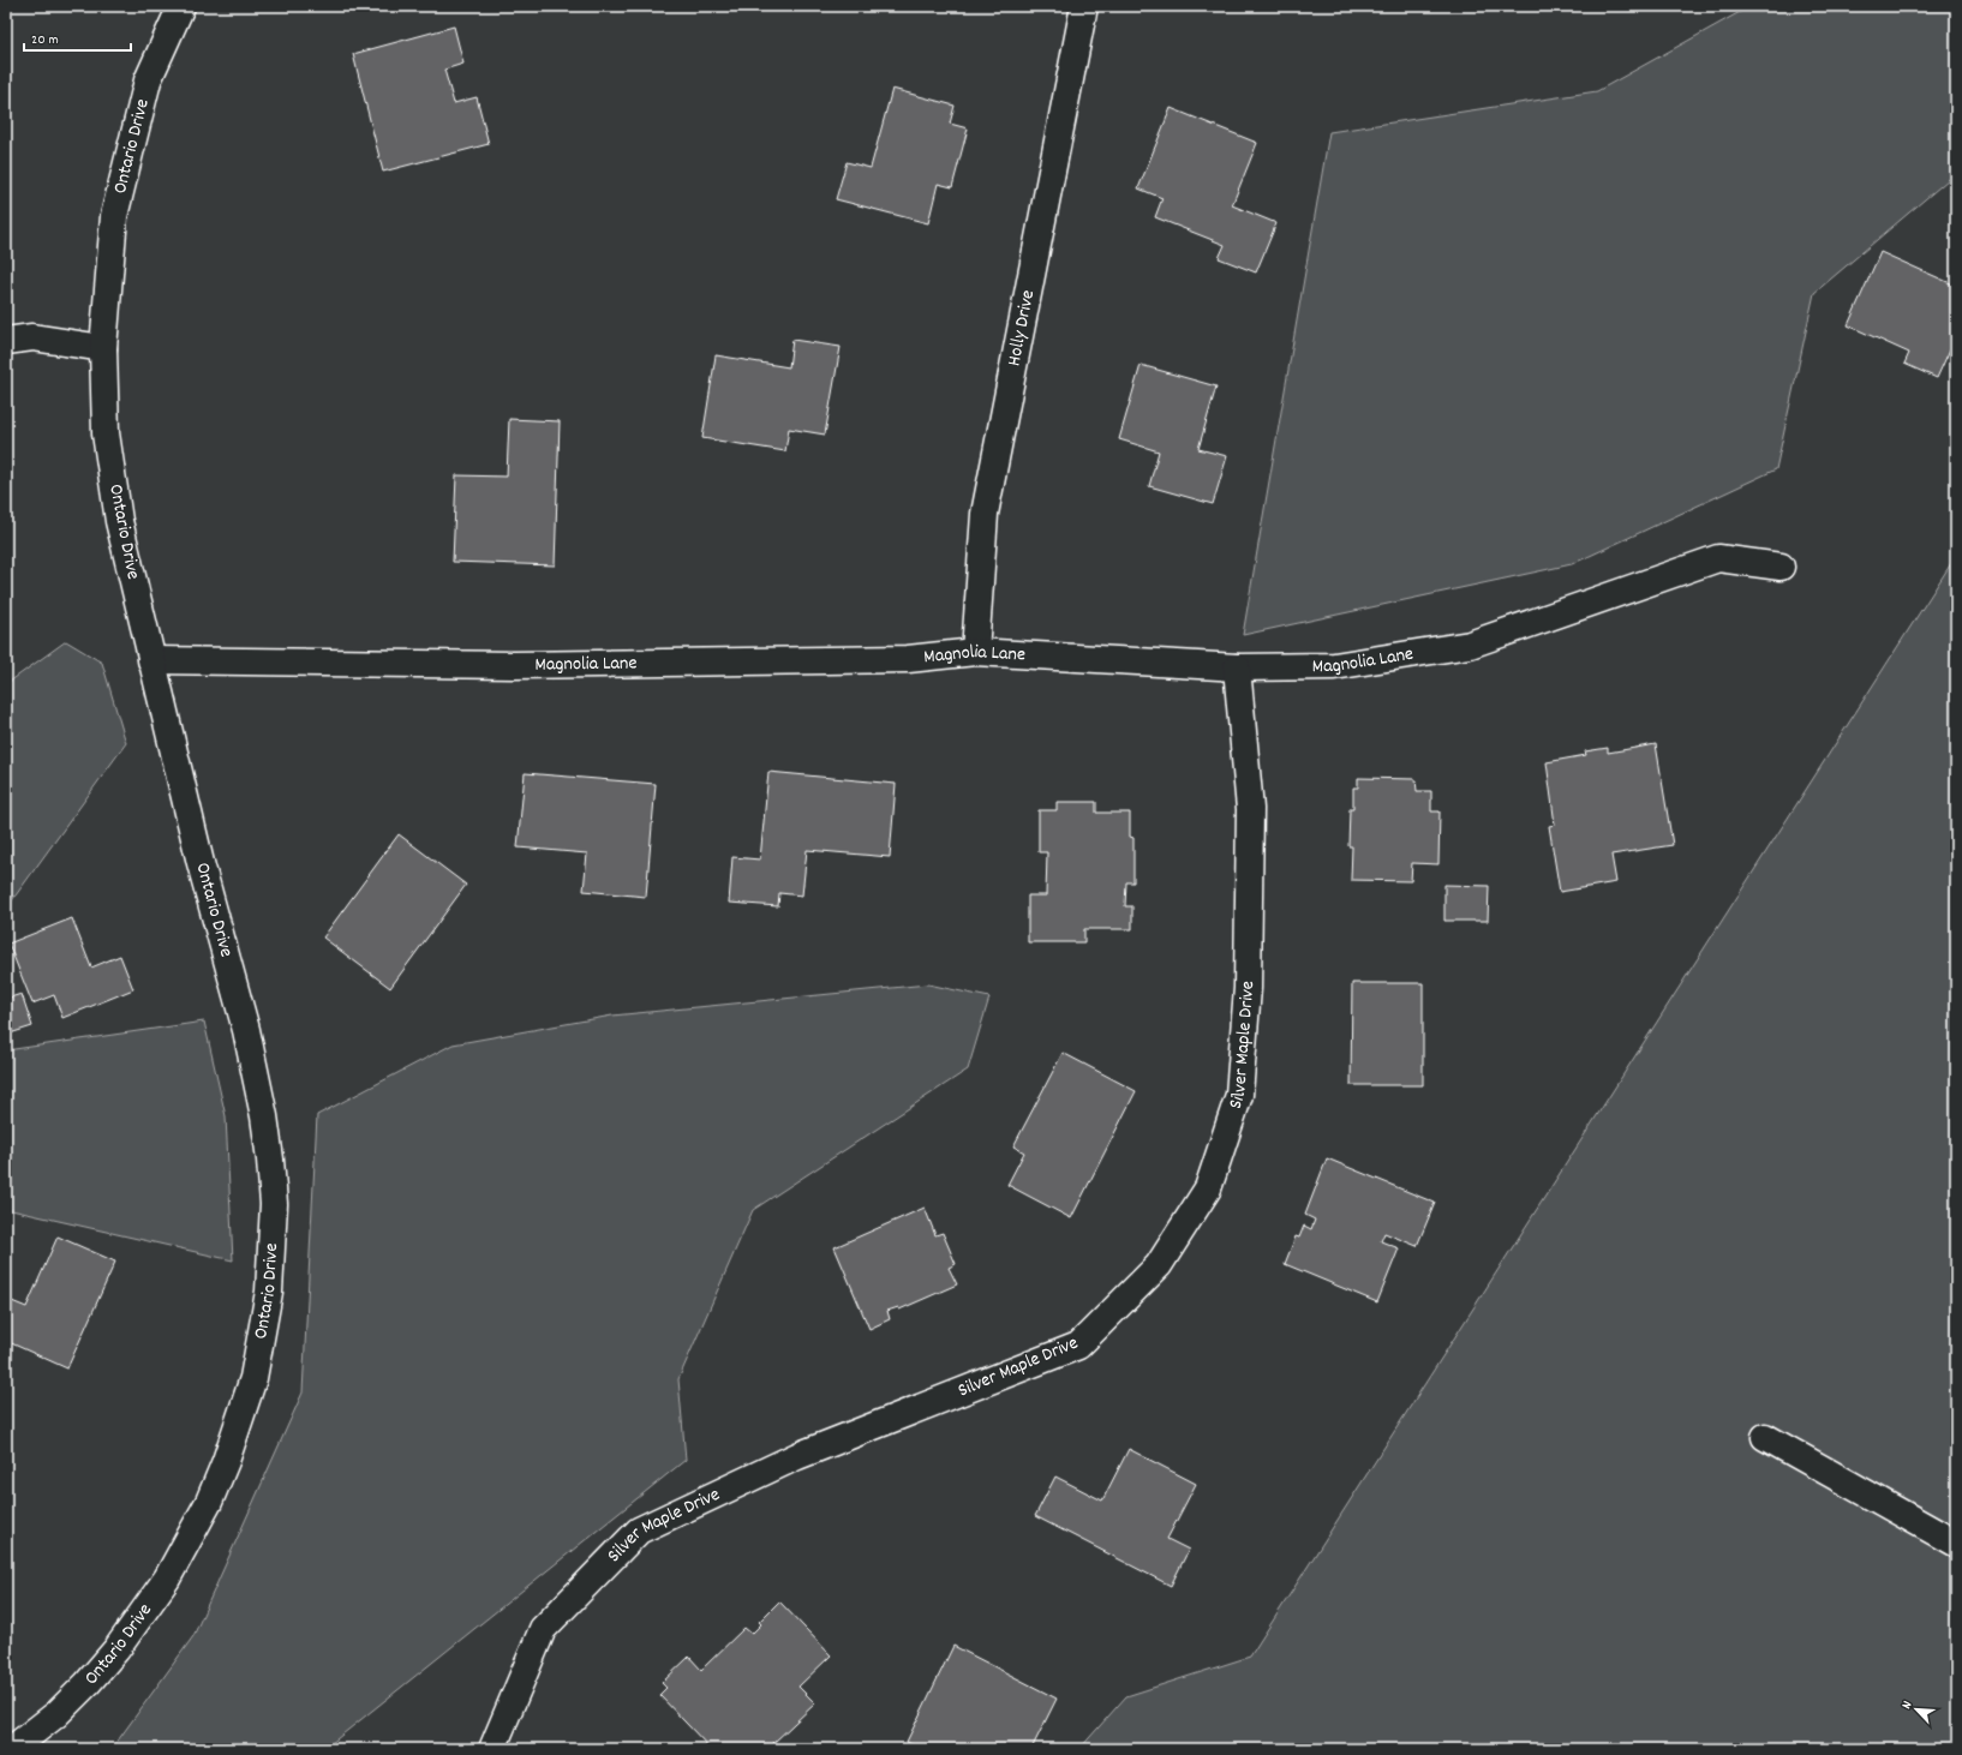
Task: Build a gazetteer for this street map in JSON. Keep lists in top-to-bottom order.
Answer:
{
  "streets": {
    "street": [
      "Ontario Drive",
      "Holly Drive",
      "Magnolia Lane",
      "Silver Maple Drive"
    ]
  },
  "crossings": [
    ["Ontario Drive", "Magnolia Lane"],
    ["Holly Drive", "Magnolia Lane"],
    ["Magnolia Lane", "Silver Maple Drive"]
  ],
  "scale_bar": "20 m",
  "north": "top left"
}
